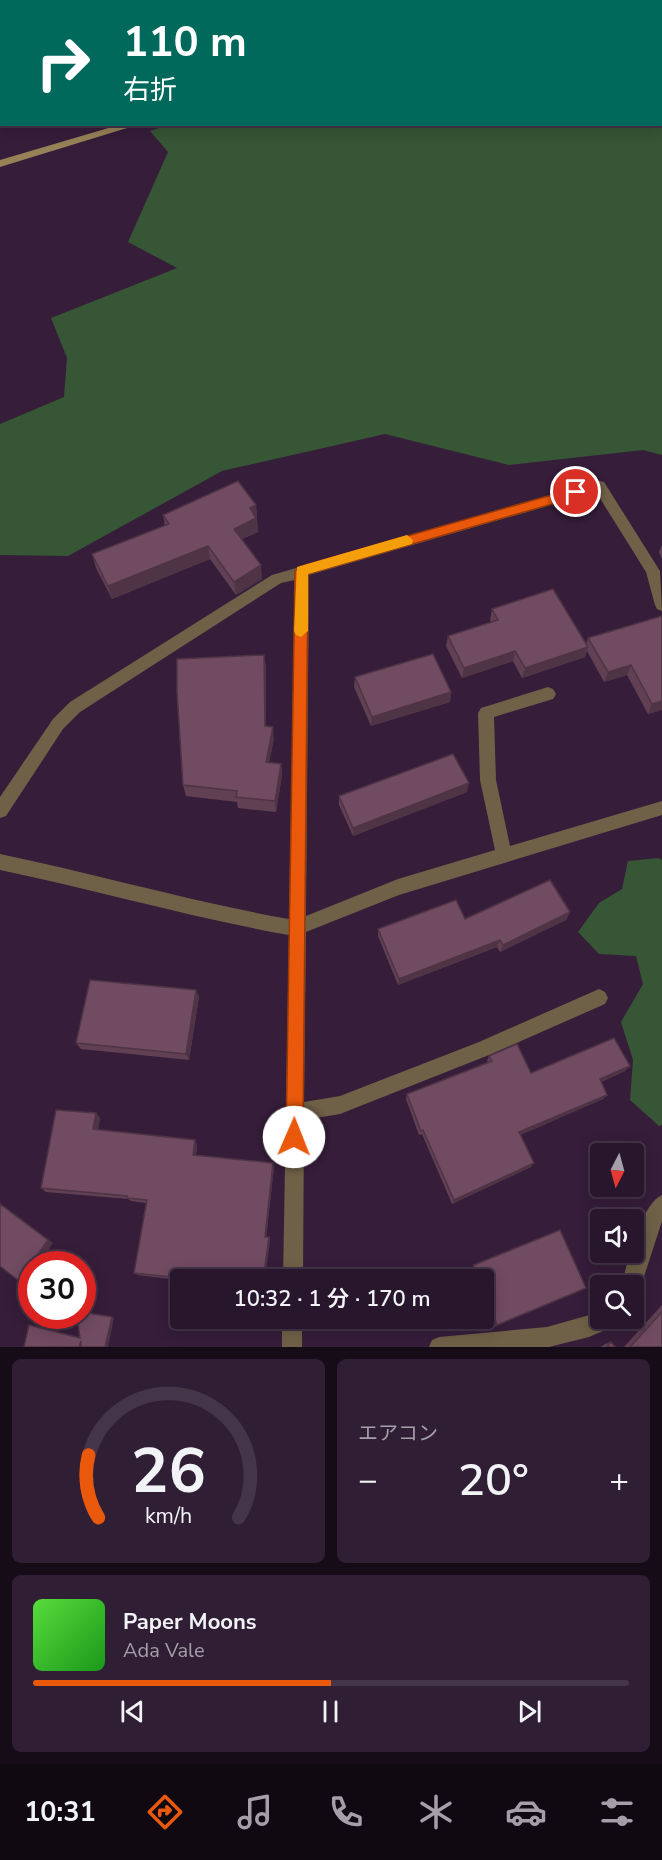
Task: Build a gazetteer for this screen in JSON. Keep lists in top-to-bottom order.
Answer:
{
  "north": "bottom",
  "page": {
    "turn": ["110 m", "右折"],
    "limit": "30",
    "trip": "10:32 · 1 分 · 170 m",
    "tile": "エアコン",
    "heat": ["−", "20°", "+"],
    "song": ["Paper Moons", "Ada Vale"],
    "tabs": "10:31",
    "gauge": ["26", "km/h"]
  }
}
